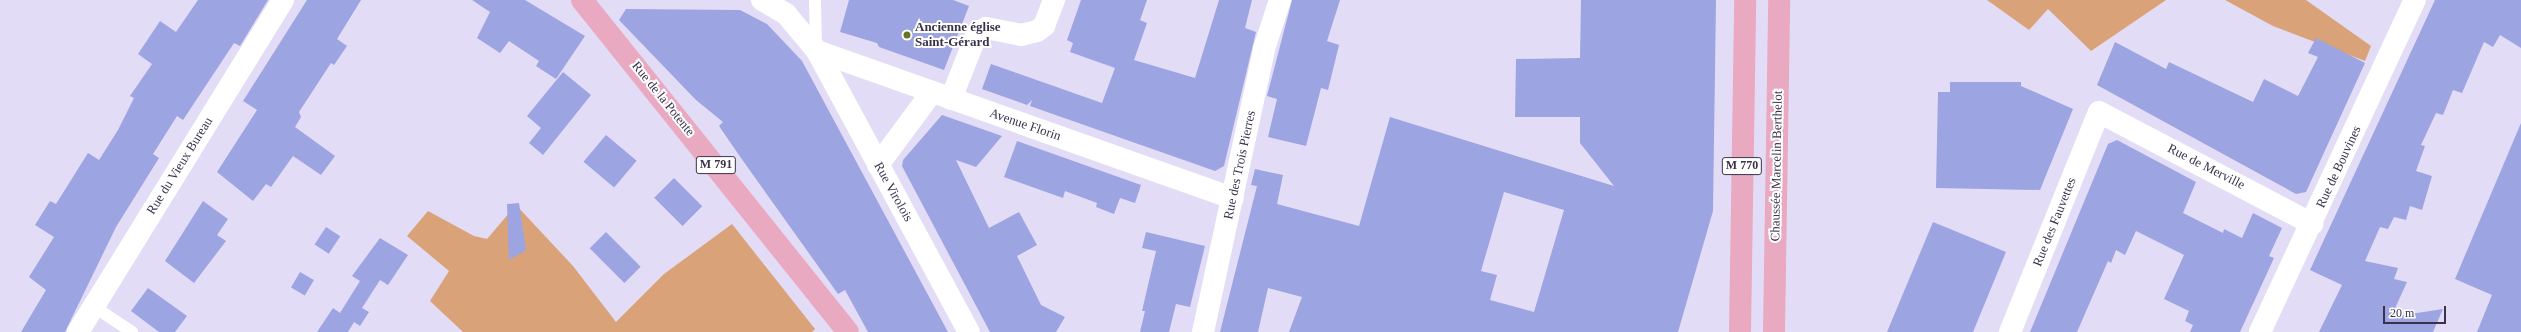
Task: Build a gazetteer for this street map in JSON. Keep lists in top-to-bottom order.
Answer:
{
  "streets": {
    "main road": [
      "Rue de la Potente",
      "M 791",
      "M 770",
      "Chaussée Marcelin Berthelot"
    ],
    "street": [
      "Avenue Florin",
      "Rue des Trois Pierres",
      "Rue du Vieux Bureau",
      "Rue de Merville",
      "Rue de Bouvines",
      "Rue Virolois",
      "Rue des Fauvettes"
    ]
  },
  "crossings": [
    ["Avenue Florin", "Rue des Trois Pierres"],
    ["Avenue Florin", "Rue Virolois"],
    ["Rue de Merville", "Rue de Bouvines"],
    ["Rue de Merville", "Rue des Fauvettes"]
  ],
  "places": ["Ancienne église Saint-Gérard"],
  "scale_bar": "20 m"
}
